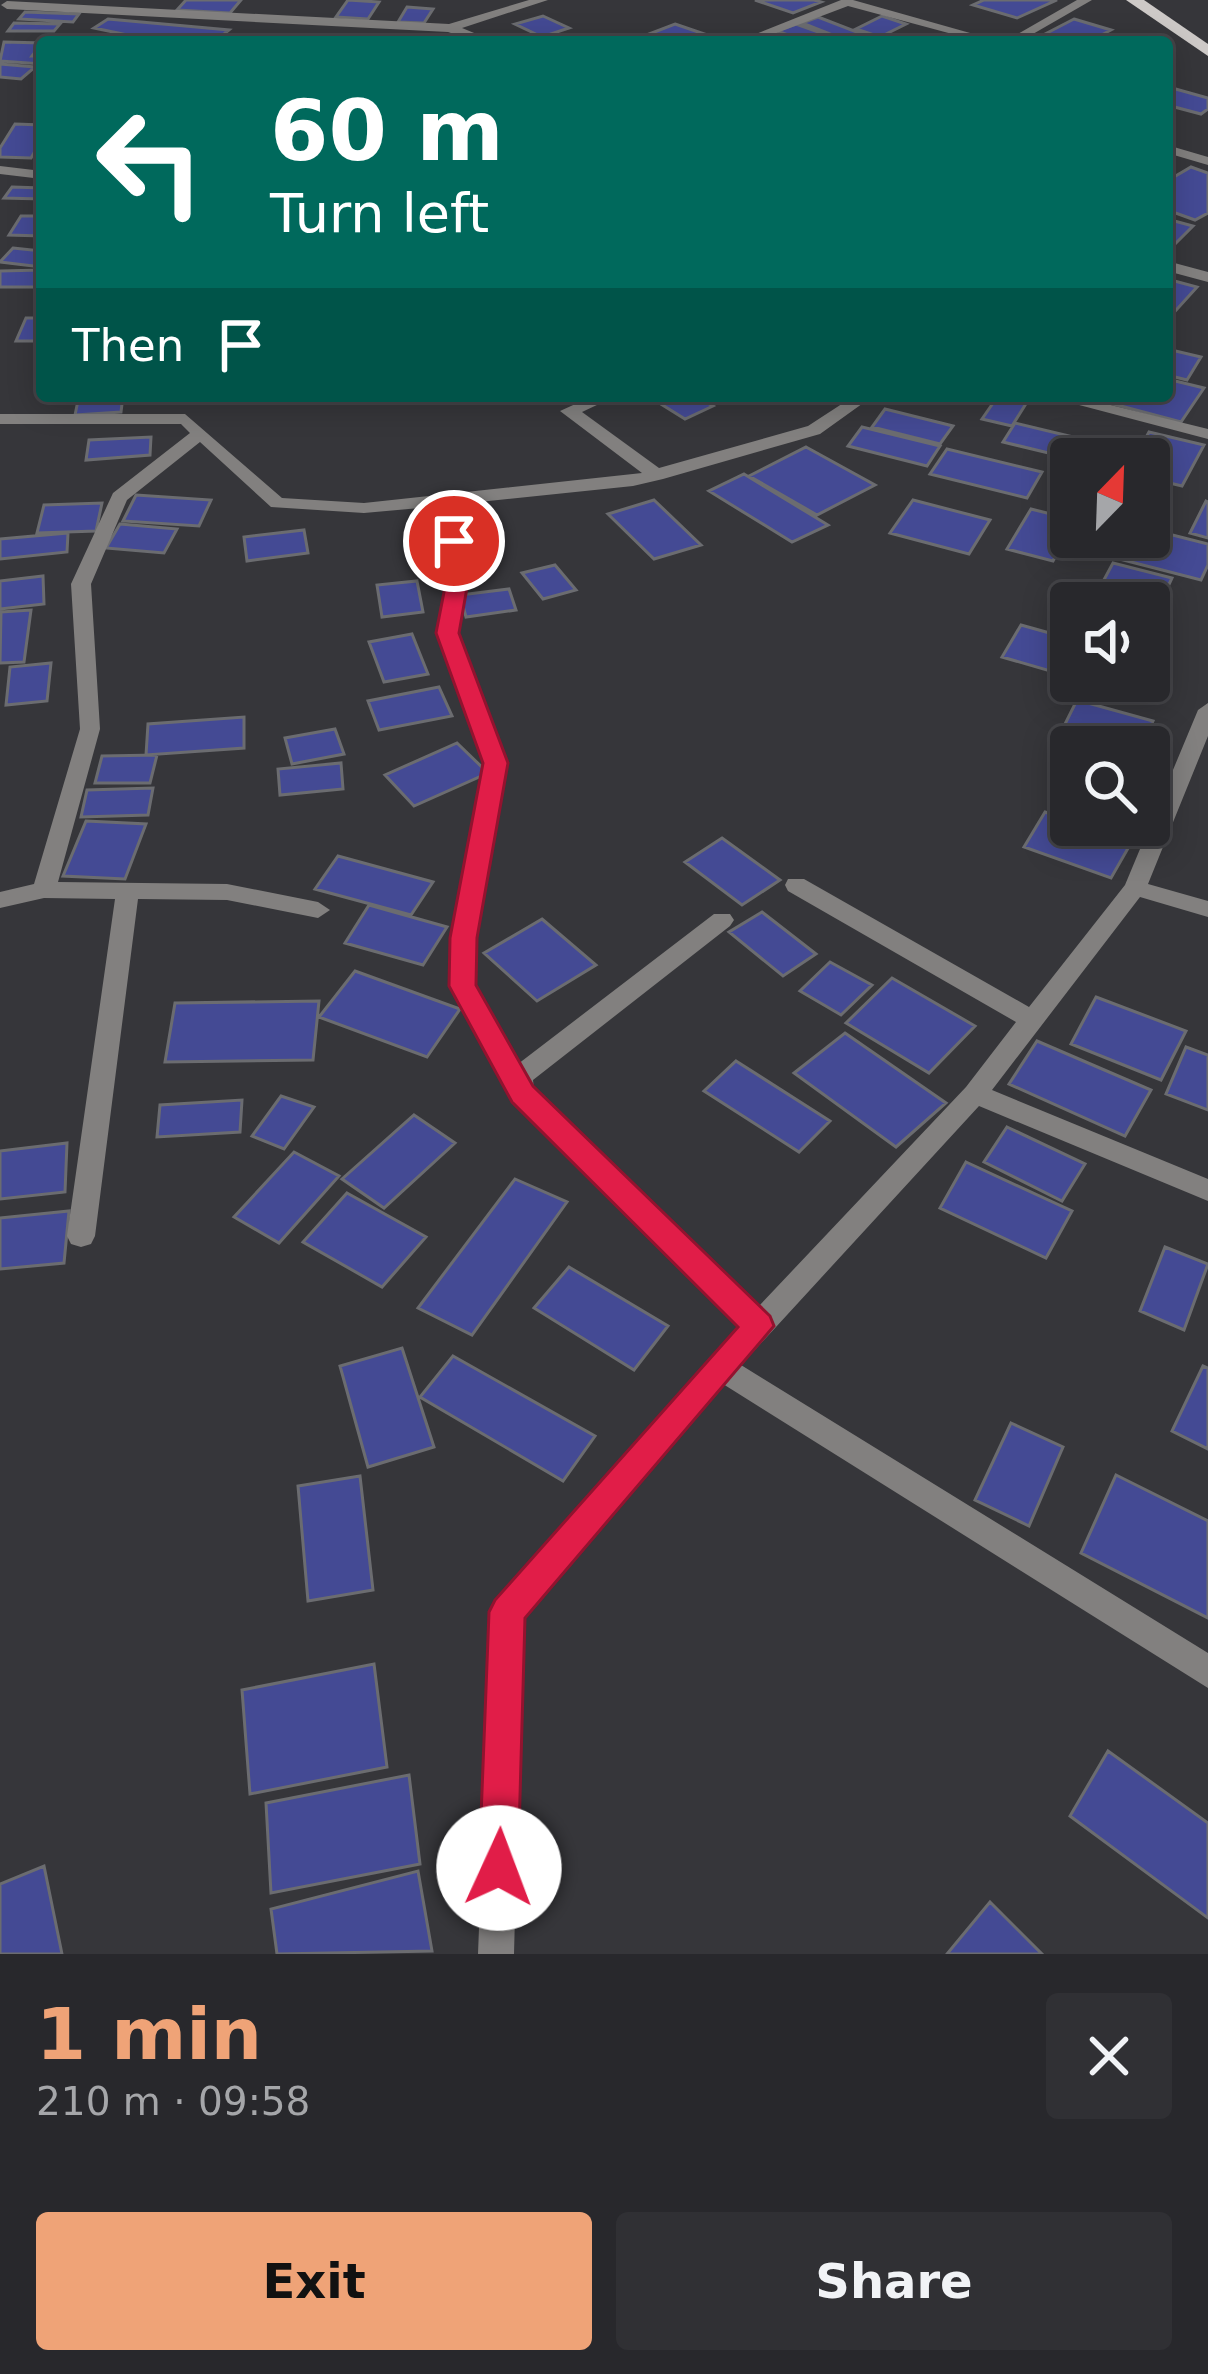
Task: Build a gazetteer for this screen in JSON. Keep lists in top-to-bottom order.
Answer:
{
  "north": "top right",
  "page": {
    "turn": ["60 m", "Turn left"],
    "then": "Then",
    "heading": ["1 min", "210 m · 09:58"],
    "buttons": ["Exit", "Share"]
  }
}
